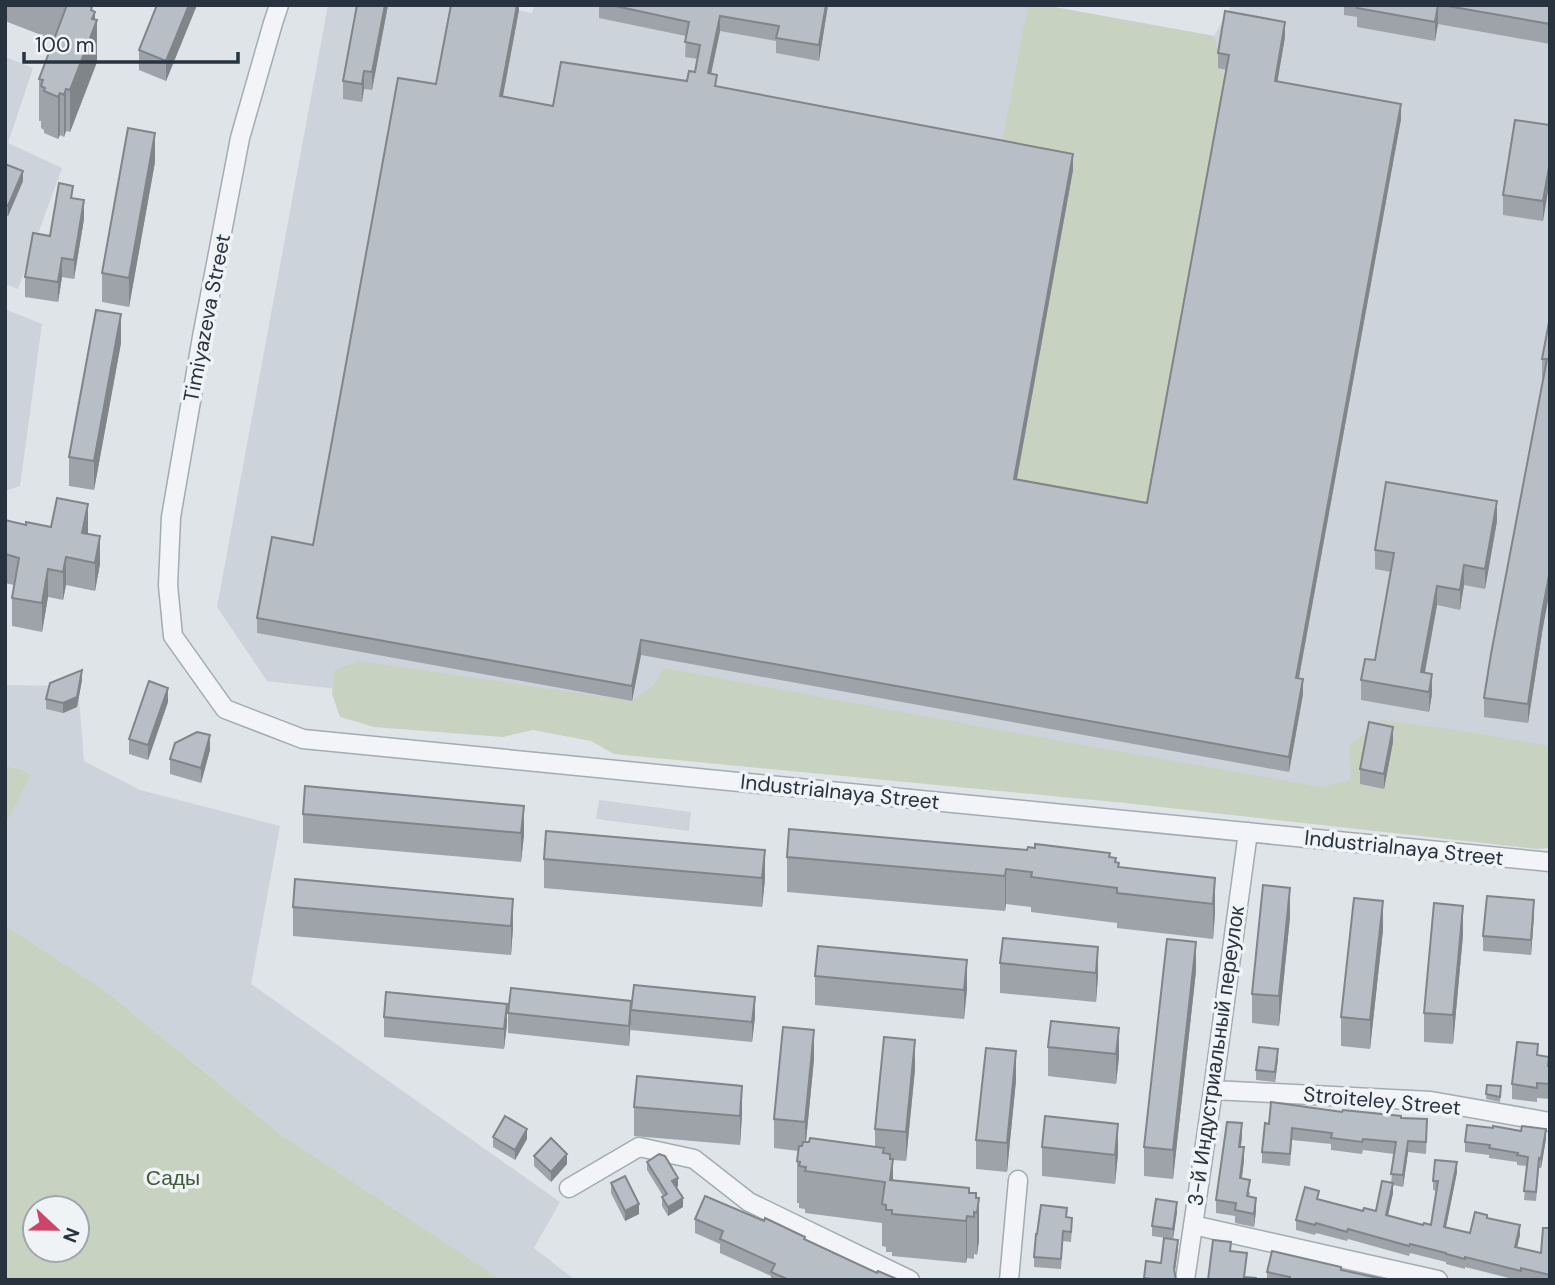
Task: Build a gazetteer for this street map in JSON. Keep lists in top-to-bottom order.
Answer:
{
  "streets": {
    "street": [
      "Timiyazeva Street",
      "Industrialnaya Street",
      "3-й Индустриальный переулок",
      "Stroiteley Street"
    ]
  },
  "crossings": [
    ["Timiyazeva Street", "Industrialnaya Street"],
    ["Industrialnaya Street", "3-й Индустриальный переулок"],
    ["3-й Индустриальный переулок", "Stroiteley Street"]
  ],
  "parks": ["Сады"],
  "scale_bar": "100 m",
  "north": "right"
}
